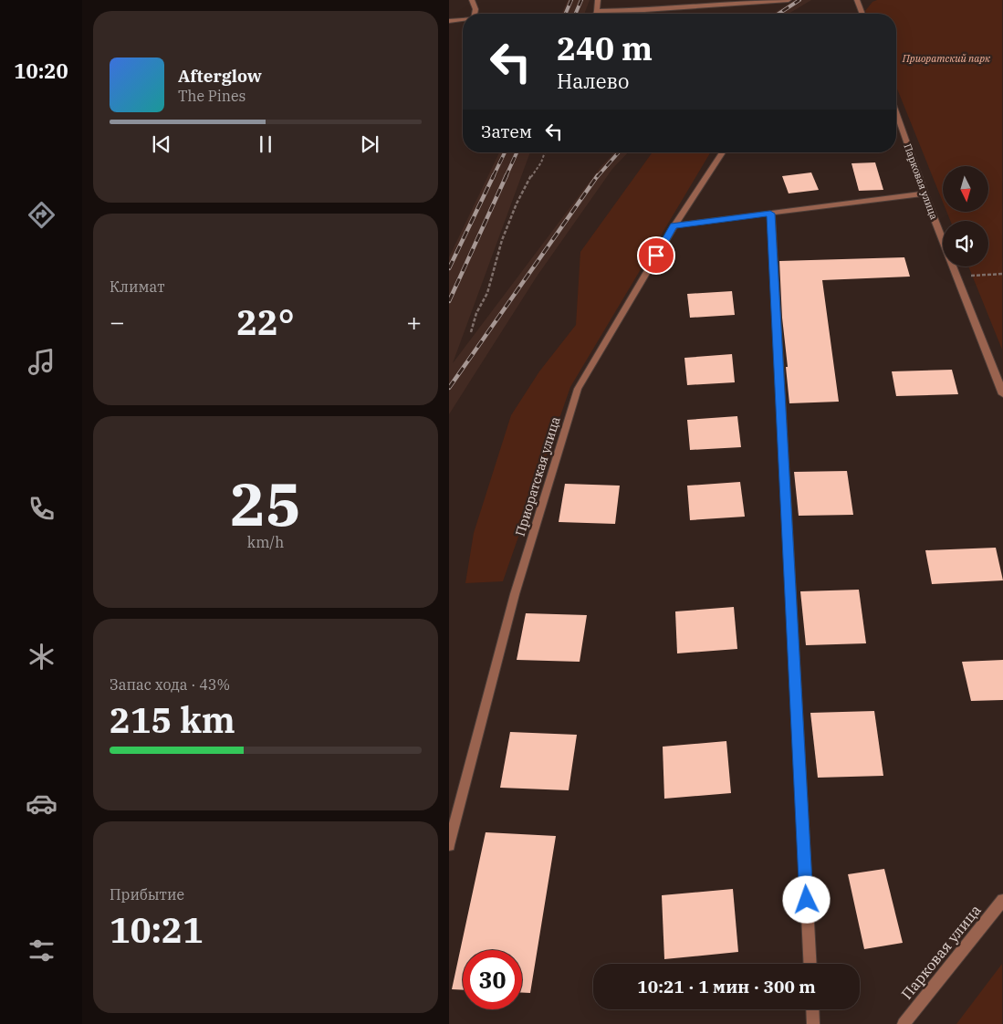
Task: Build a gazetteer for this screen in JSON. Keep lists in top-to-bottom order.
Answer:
{
  "streets": {
    "street": ["Парковая улица", "Приоратская улица"]
  },
  "parks": ["Приоратский парк"],
  "north": "bottom",
  "page": {
    "tabs": "10:20",
    "turn": ["240 m", "Налево"],
    "song": ["Afterglow", "The Pines"],
    "then": "Затем",
    "tile": [
      "Климат",
      ["25", "km/h"],
      ["Запас хода · 43%", "215 km"],
      ["Прибытие", "10:21"]
    ],
    "heat": ["−", "22°", "+"],
    "limit": "30",
    "trip": "10:21 · 1 мин · 300 m"
  }
}
